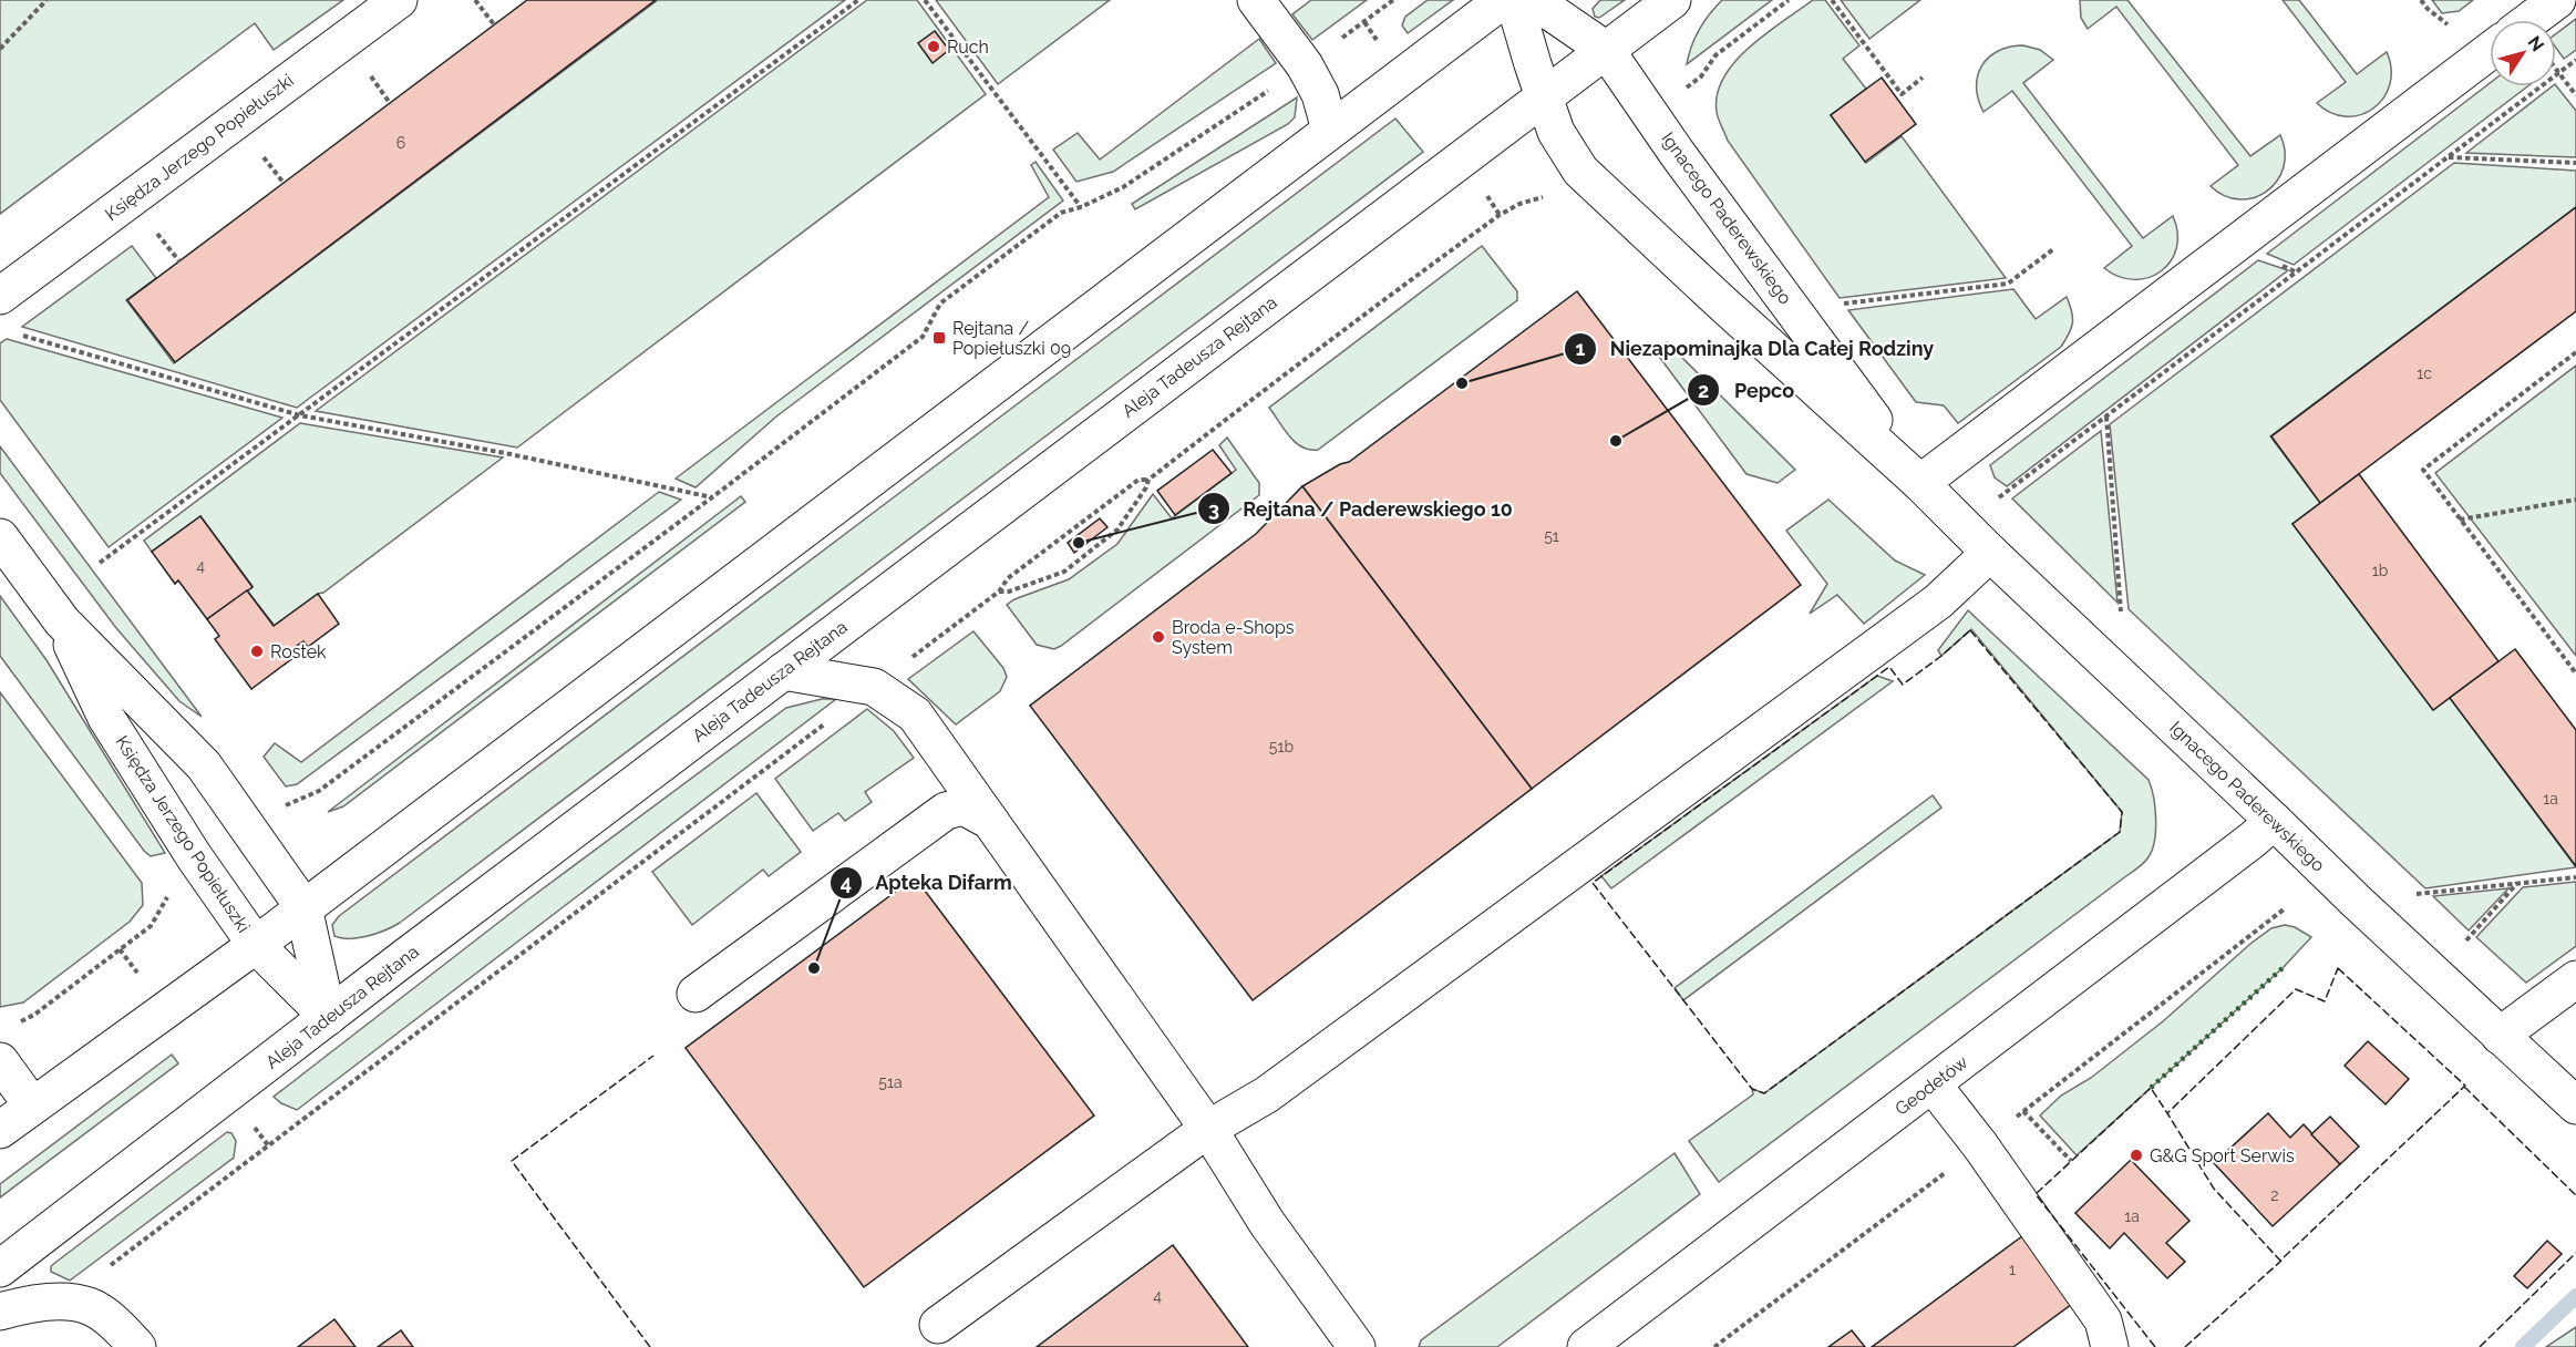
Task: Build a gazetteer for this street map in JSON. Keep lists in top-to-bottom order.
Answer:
{
  "streets": {
    "street": [
      "Księdza Jerzego Popiełuszki",
      "Ignacego Paderewskiego",
      "Aleja Tadeusza Rejtana",
      "Geodetów"
    ]
  },
  "crossings": [
    ["Księdza Jerzego Popiełuszki", "Aleja Tadeusza Rejtana"],
    ["Ignacego Paderewskiego", "Aleja Tadeusza Rejtana"],
    ["Ignacego Paderewskiego", "Geodetów"]
  ],
  "places": {
    "other": [
      "Ruch",
      "Niezapominajka Dla Całej Rodziny",
      "Pepco",
      "Rejtana / Paderewskiego 10",
      "Broda e-Shops System",
      "Rostek",
      "Apteka Difarm",
      "G&G Sport Serwis"
    ],
    "transit": ["Rejtana / Popiełuszki 09"]
  },
  "house_numbers": [
    "6",
    "1c",
    "51",
    "4",
    "1b",
    "51b",
    "1a",
    "51a",
    "2",
    "1a",
    "1",
    "4"
  ],
  "north": "top right"
}
